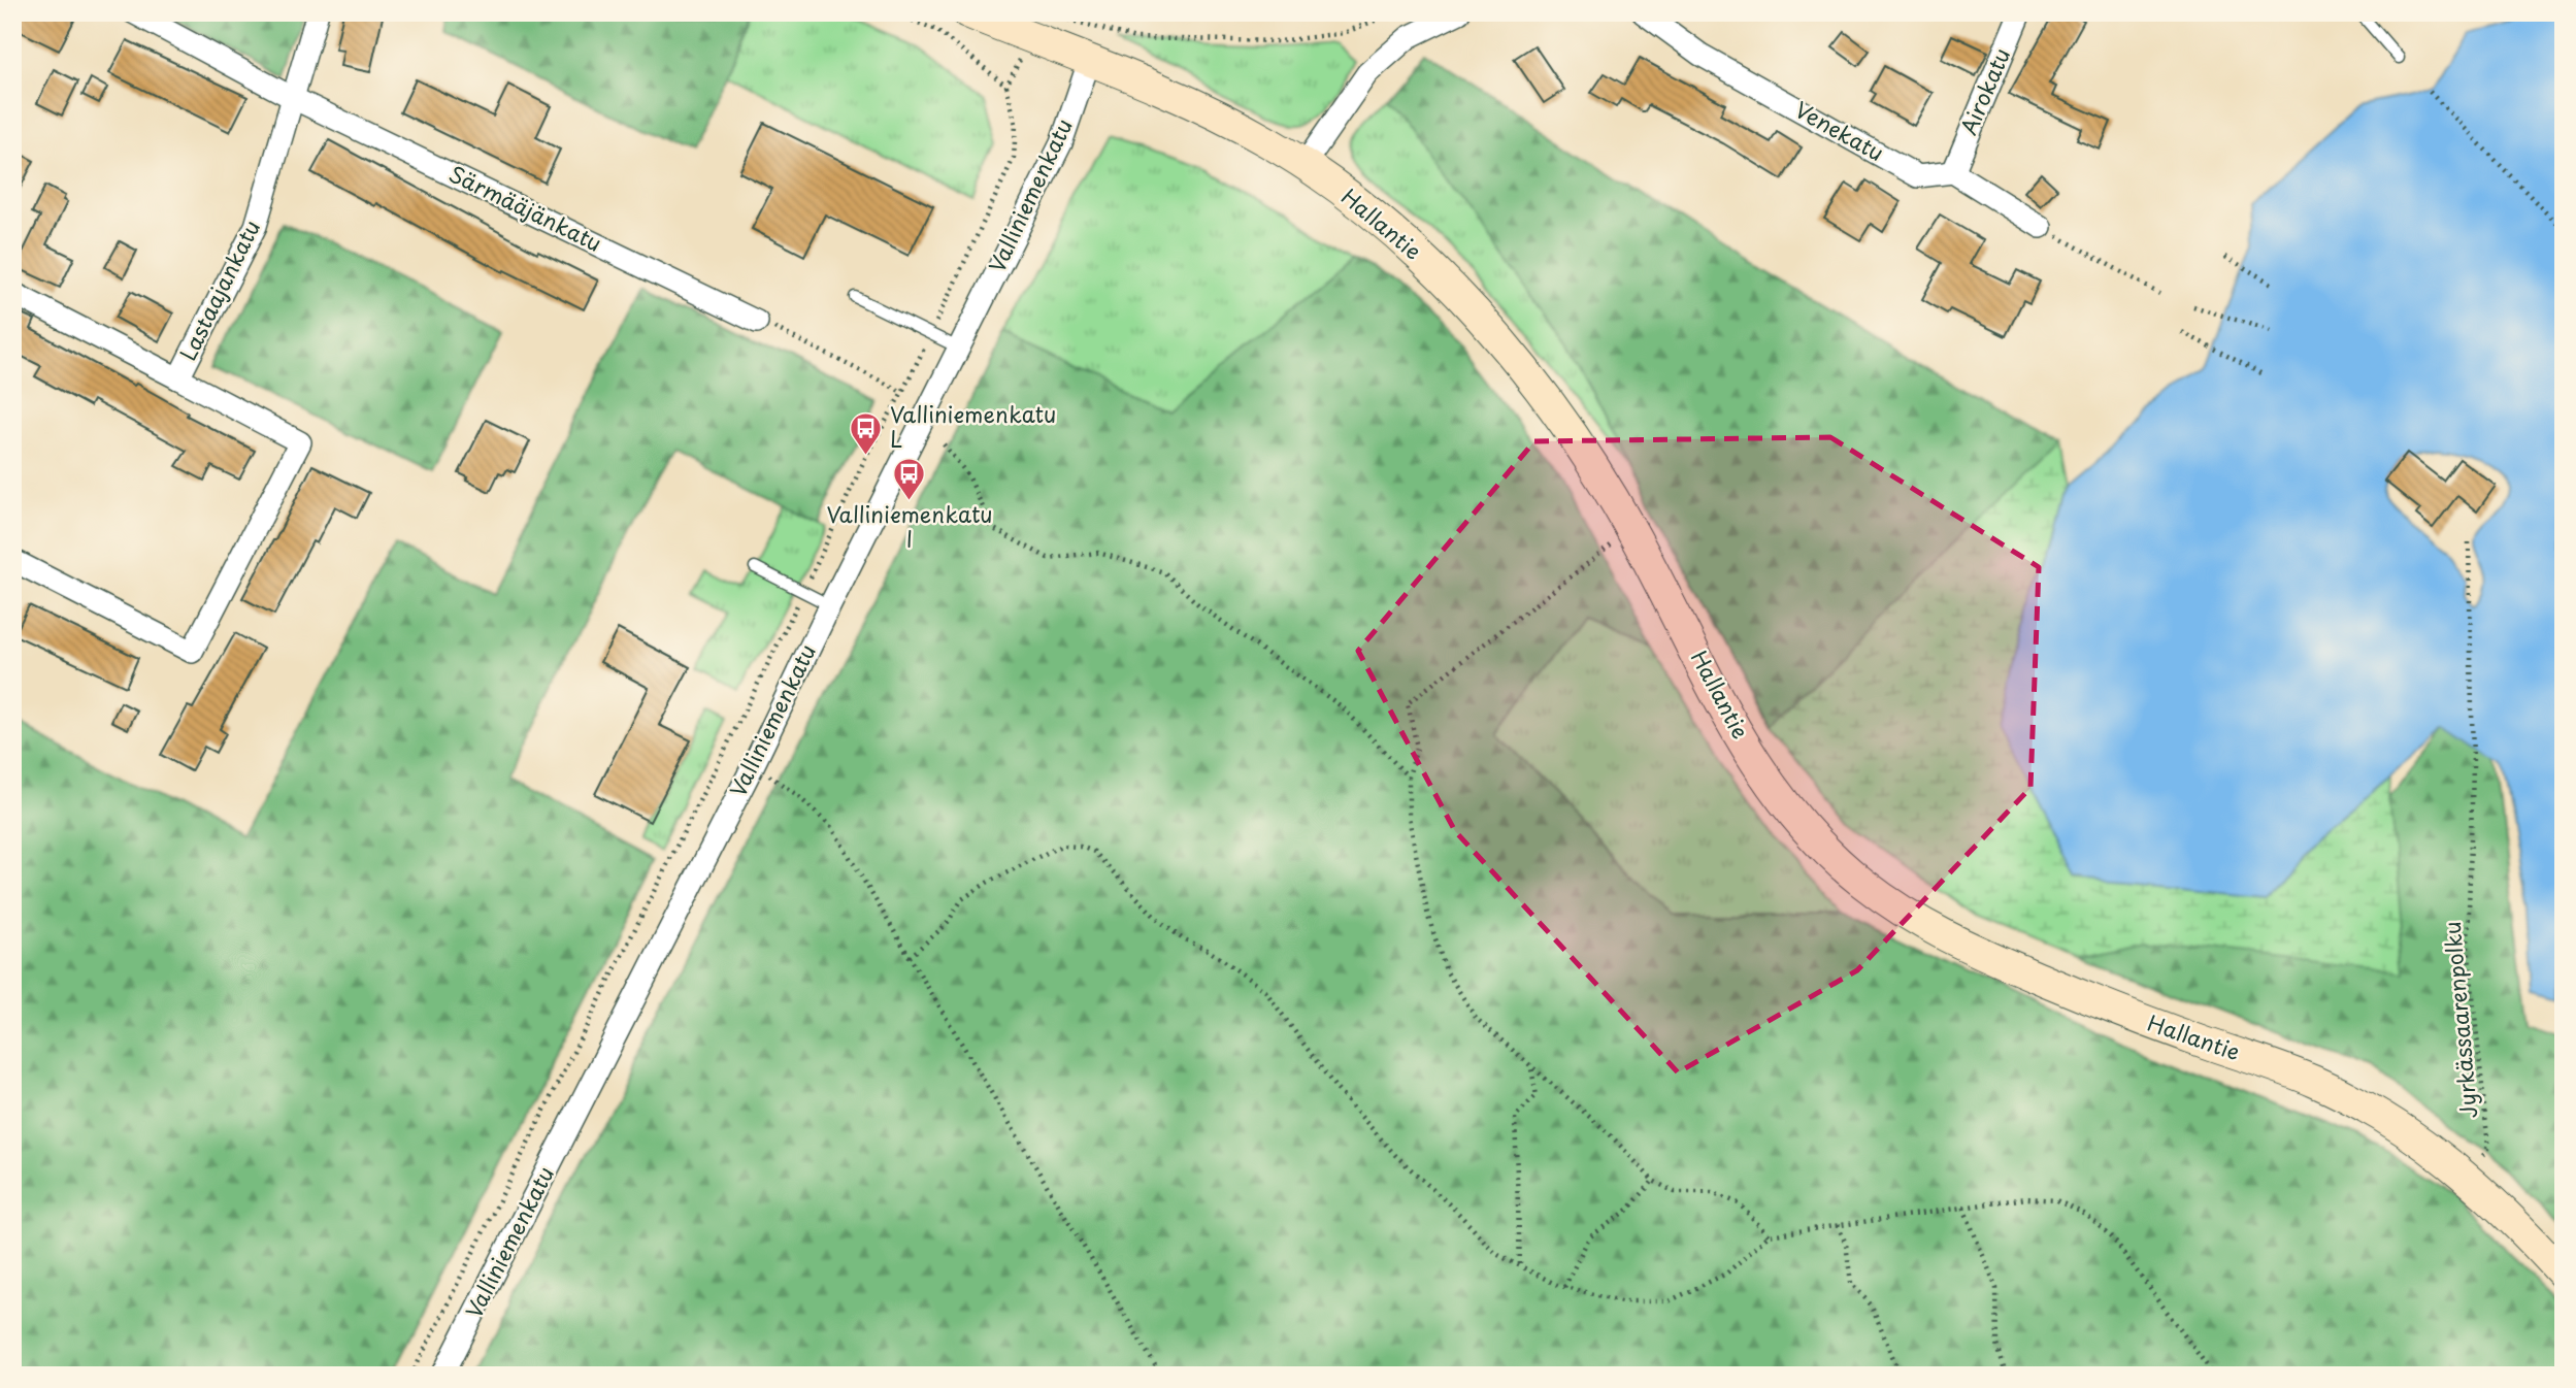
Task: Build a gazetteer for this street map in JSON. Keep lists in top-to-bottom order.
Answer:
{
  "streets": {
    "street": [
      "Airokatu",
      "Venekatu",
      "Valliniemenkatu",
      "Särmääjänkatu",
      "Hallantie",
      "Lastaajankatu"
    ],
    "path": ["Jyrkässaarenpolku"]
  },
  "crossings": [
    ["Airokatu", "Venekatu"],
    ["Valliniemenkatu", "Hallantie"],
    ["Särmääjänkatu", "Lastaajankatu"],
    ["Hallantie", "Jyrkässaarenpolku"]
  ],
  "places": {
    "bus stop": ["Valliniemenkatu L", "Valliniemenkatu I"]
  }
}
